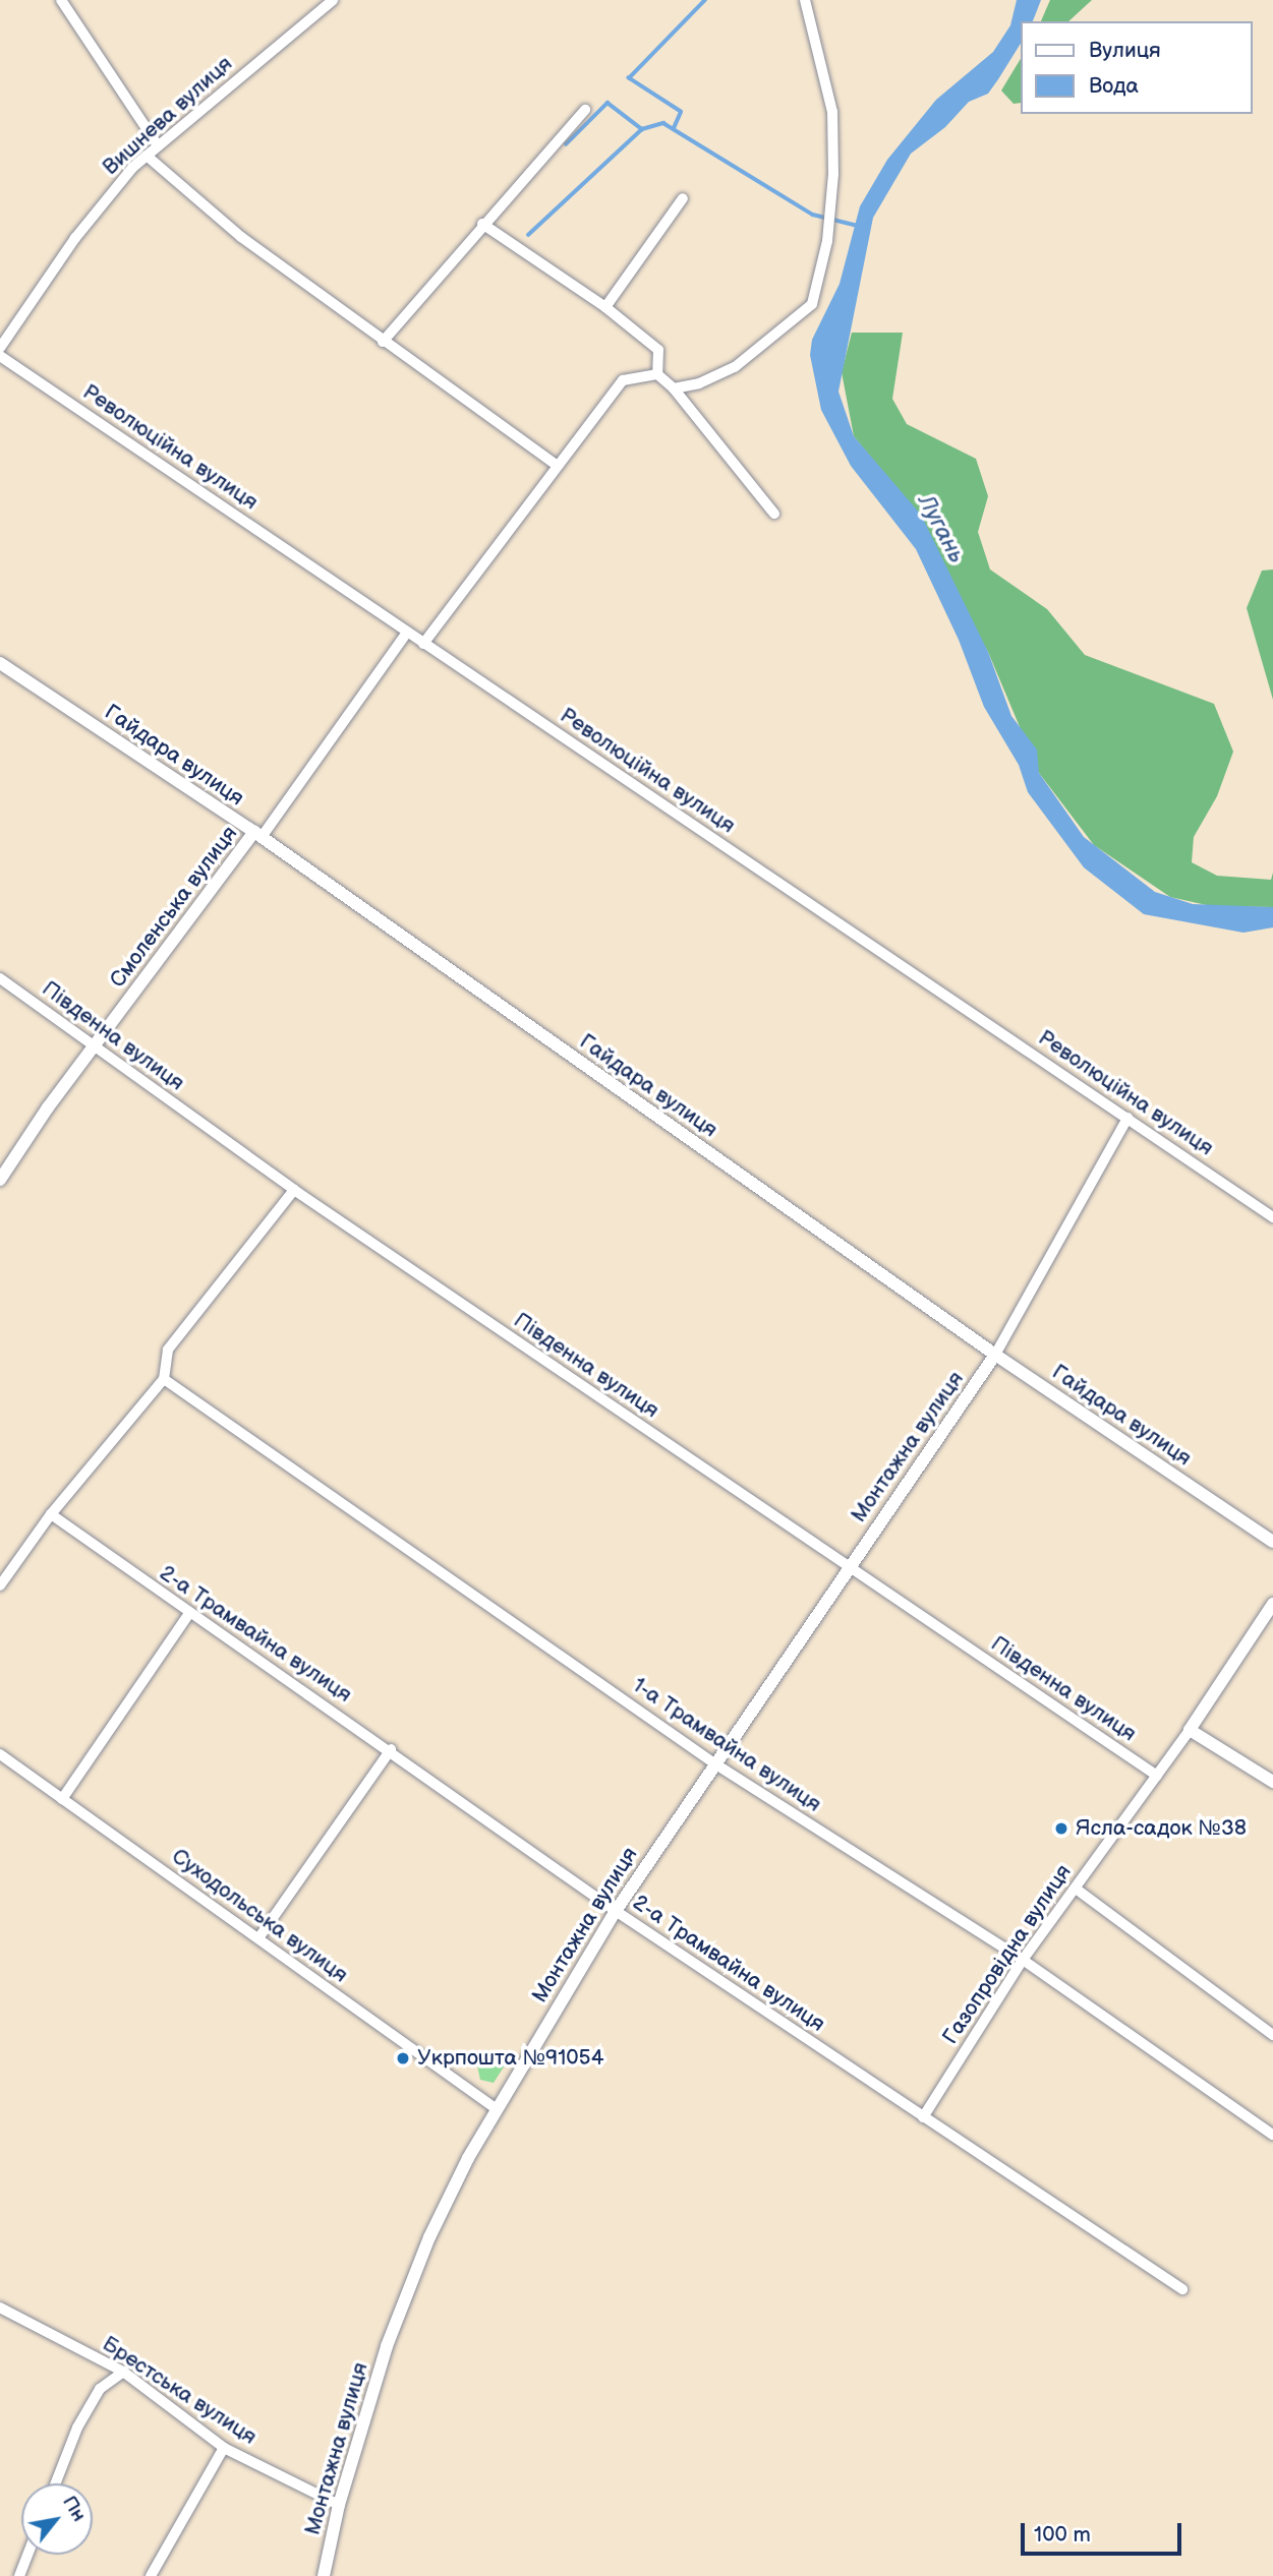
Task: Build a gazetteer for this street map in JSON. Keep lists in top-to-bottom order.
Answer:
{
  "streets": {
    "street": [
      "Вишнева вулиця",
      "Революційна вулиця",
      "Гайдара вулиця",
      "Смоленська вулиця",
      "Південна вулиця",
      "Монтажна вулиця",
      "2-а Трамвайна вулиця",
      "1-а Трамвайна вулиця",
      "Суходольська вулиця",
      "Газопровідна вулиця",
      "Брестська вулиця"
    ]
  },
  "crossings": [
    ["Гайдара вулиця", "Смоленська вулиця"],
    ["Гайдара вулиця", "Монтажна вулиця"],
    ["Смоленська вулиця", "Південна вулиця"],
    ["Південна вулиця", "Монтажна вулиця"],
    ["Південна вулиця", "Газопровідна вулиця"],
    ["Монтажна вулиця", "2-а Трамвайна вулиця"],
    ["Монтажна вулиця", "1-а Трамвайна вулиця"],
    ["Монтажна вулиця", "Суходольська вулиця"],
    ["Монтажна вулиця", "Брестська вулиця"],
    ["2-а Трамвайна вулиця", "Газопровідна вулиця"],
    ["1-а Трамвайна вулиця", "Газопровідна вулиця"]
  ],
  "water": ["Лугань"],
  "places": ["Ясла-садок №38", "Укрпошта №91054"],
  "legend": ["Вулиця", "Вода"],
  "scale_bar": "100 m",
  "north": "top right"
}
